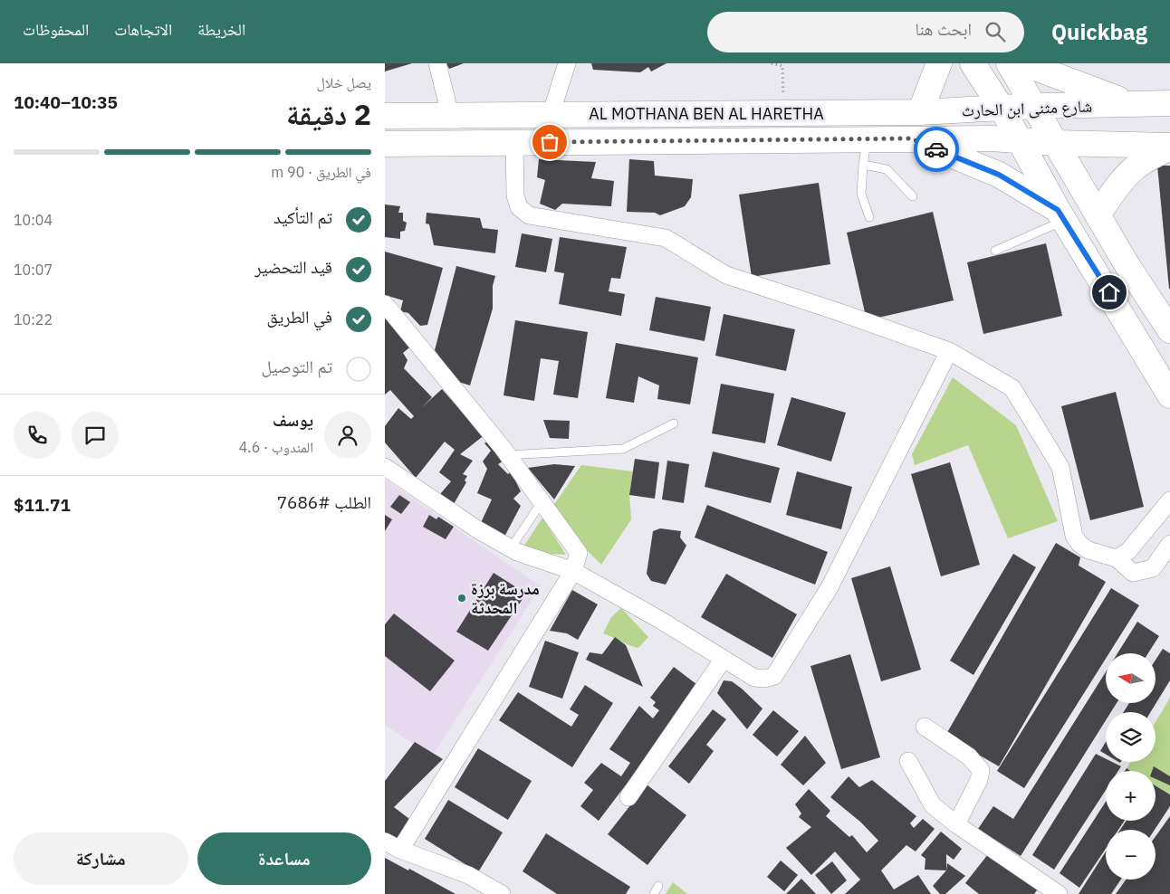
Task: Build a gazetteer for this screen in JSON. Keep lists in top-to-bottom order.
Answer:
{
  "streets": {
    "main road": ["شارع مثنى ابن الحارث", "AL MOTHANA BEN AL HARETHA"]
  },
  "crossings": [
    ["شارع مثنى ابن الحارث", "AL MOTHANA BEN AL HARETHA"]
  ],
  "places": ["مدرسة برزة المحدثة"],
  "north": "left",
  "page": {
    "header": "Quickbag",
    "search": "ابحث هنا",
    "nav": ["الخريطة", "الاتجاهات", "المحفوظات"],
    "heading": ["2 دقيقة", "يصل خلال", "10:35–10:40"],
    "panel": [
      "يوسف",
      "المندوب · 4.6",
      "الطلب #7686",
      "$11.71"
    ],
    "bar": "في الطريق · 90 m",
    "list": [
      ["تم التأكيد", "10:04"],
      ["قيد التحضير", "10:07"],
      ["في الطريق", "10:22"],
      "تم التوصيل"
    ],
    "map_buttons": ["+", "−"],
    "buttons": ["مساعدة", "مشاركة"]
  }
}
